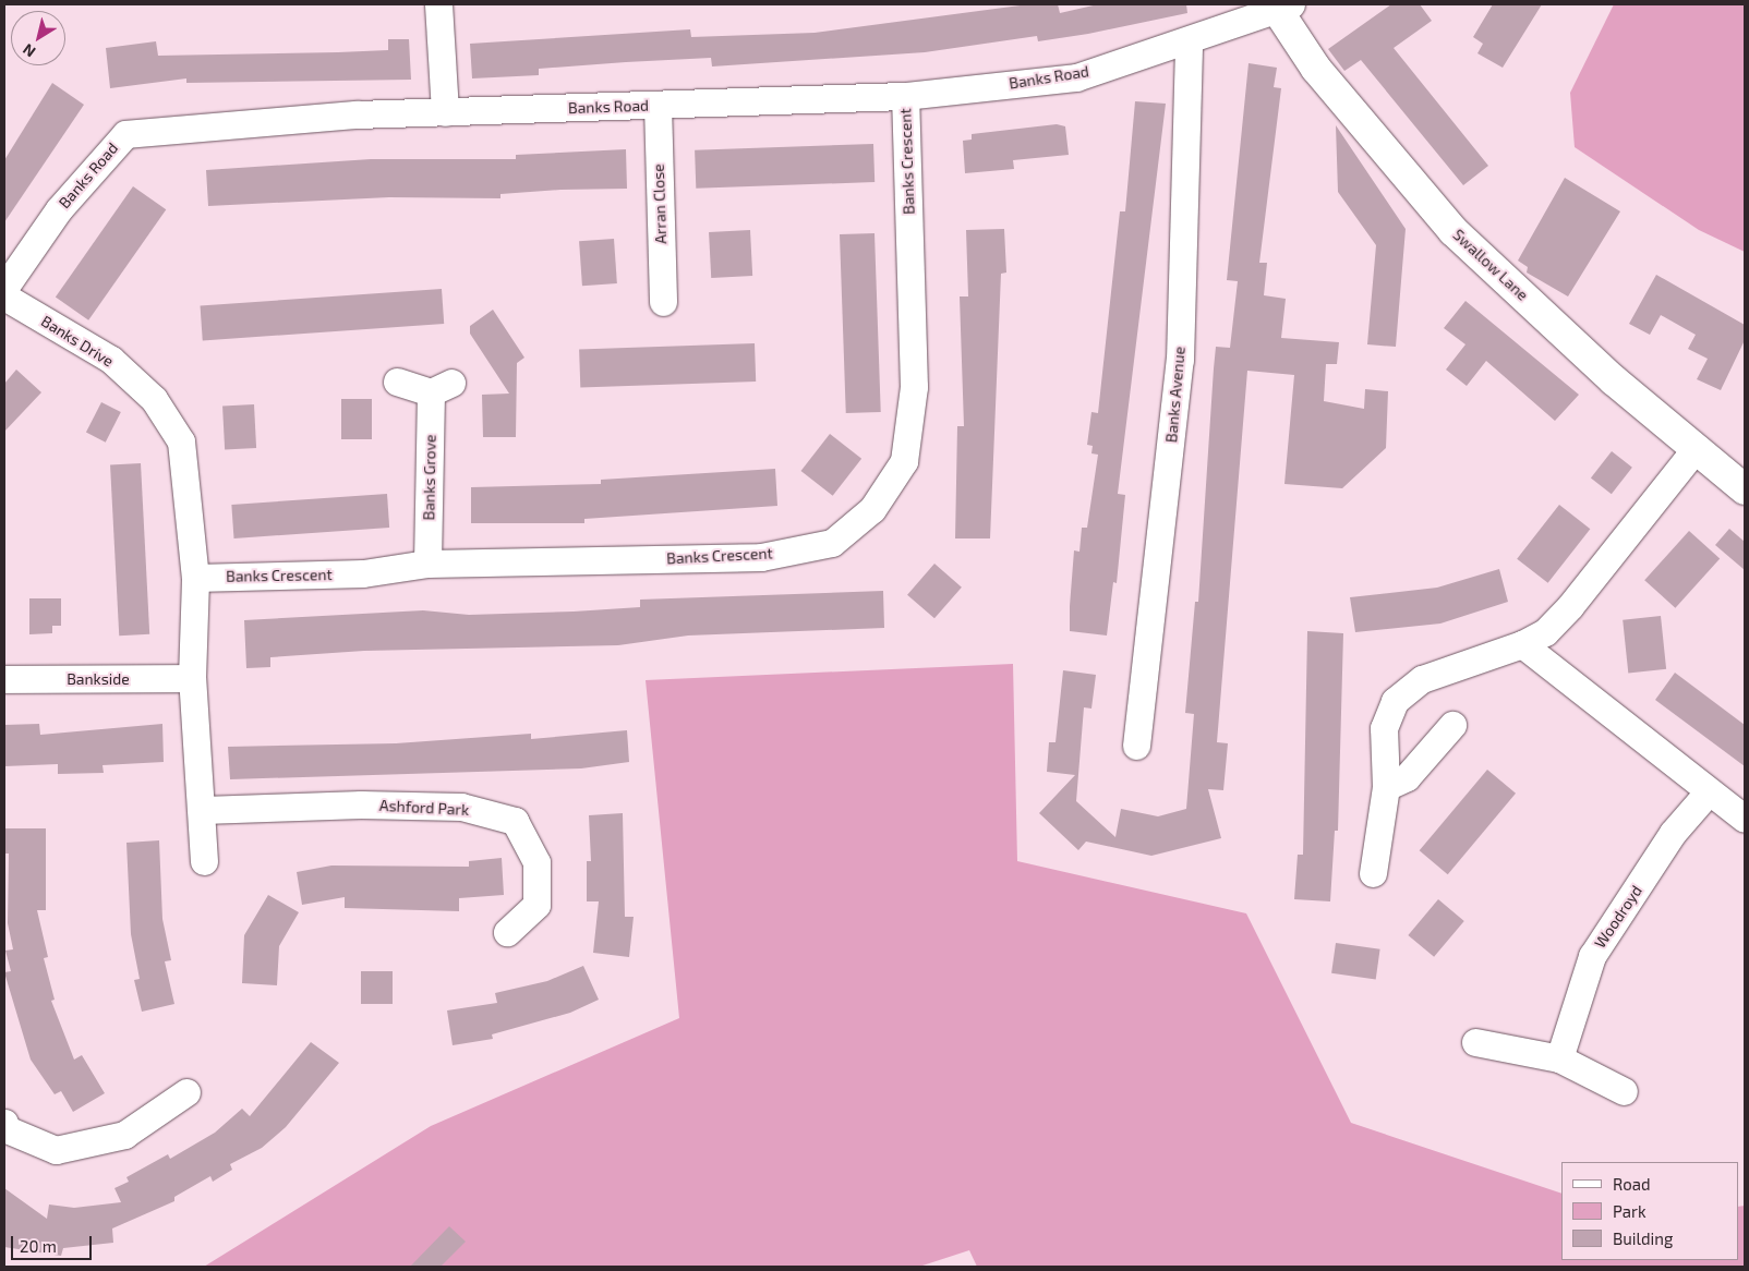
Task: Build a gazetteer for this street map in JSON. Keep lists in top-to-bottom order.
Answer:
{
  "streets": {
    "street": [
      "Banks Road",
      "Banks Crescent",
      "Arran Close",
      "Swallow Lane",
      "Banks Drive",
      "Banks Avenue",
      "Banks Grove",
      "Bankside",
      "Ashford Park",
      "Woodroyd"
    ]
  },
  "crossings": [
    ["Banks Road", "Banks Crescent"],
    ["Banks Road", "Arran Close"],
    ["Banks Road", "Swallow Lane"],
    ["Banks Road", "Banks Avenue"],
    ["Banks Crescent", "Banks Drive"],
    ["Banks Crescent", "Banks Grove"]
  ],
  "legend": ["Road", "Park", "Building"],
  "scale_bar": "20 m",
  "north": "bottom left"
}
